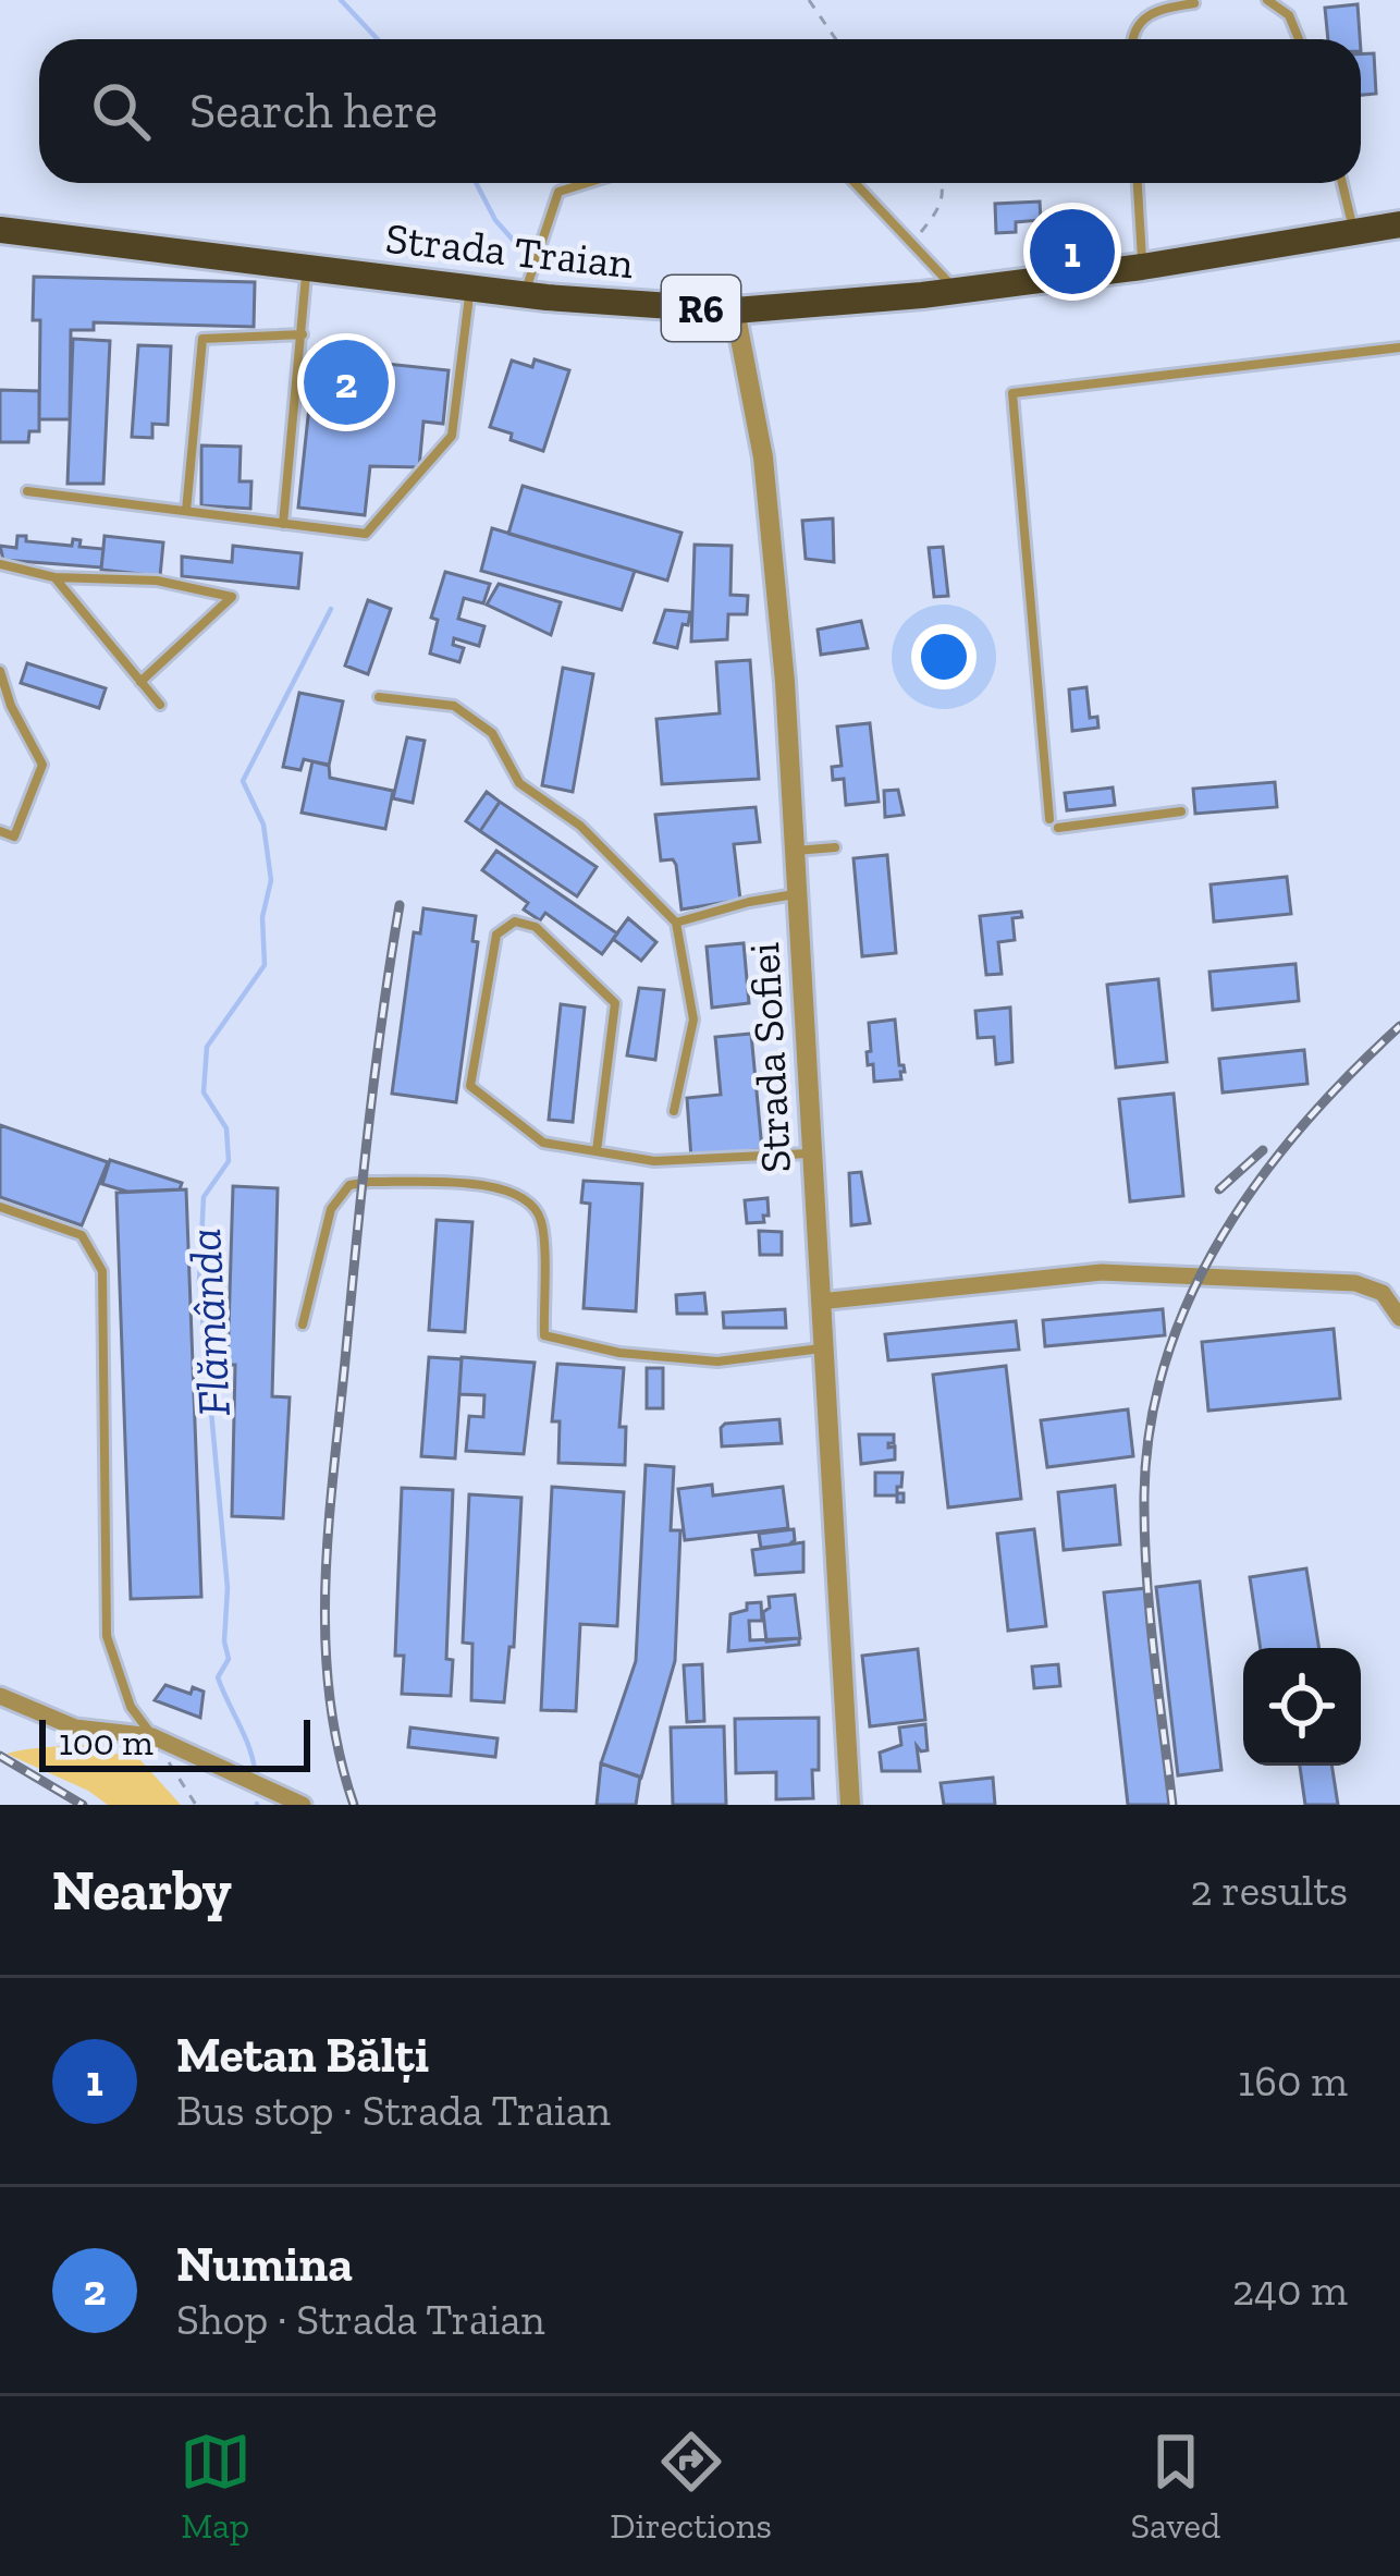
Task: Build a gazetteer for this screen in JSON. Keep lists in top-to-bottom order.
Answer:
{
  "streets": {
    "highway": ["Strada Trаian", "R6"],
    "street": ["Strada Sofiei"]
  },
  "crossings": [
    ["Strada Trаian", "Strada Sofiei"]
  ],
  "water": ["Flămânda"],
  "scale_bar": "100 m",
  "page": {
    "search": "Search here",
    "pins": ["1", "2"],
    "scale": "100 m",
    "heading": ["Nearby", "2 results"],
    "list": [
      {
        "mark": "1",
        "name": "Metan Bălți",
        "note": "Bus stop · Strada Trаian",
        "value": "160 m"
      },
      {
        "mark": "2",
        "name": "Numina",
        "note": "Shop · Strada Trаian",
        "value": "240 m"
      }
    ],
    "nav": ["Map", "Directions", "Saved"]
  }
}
